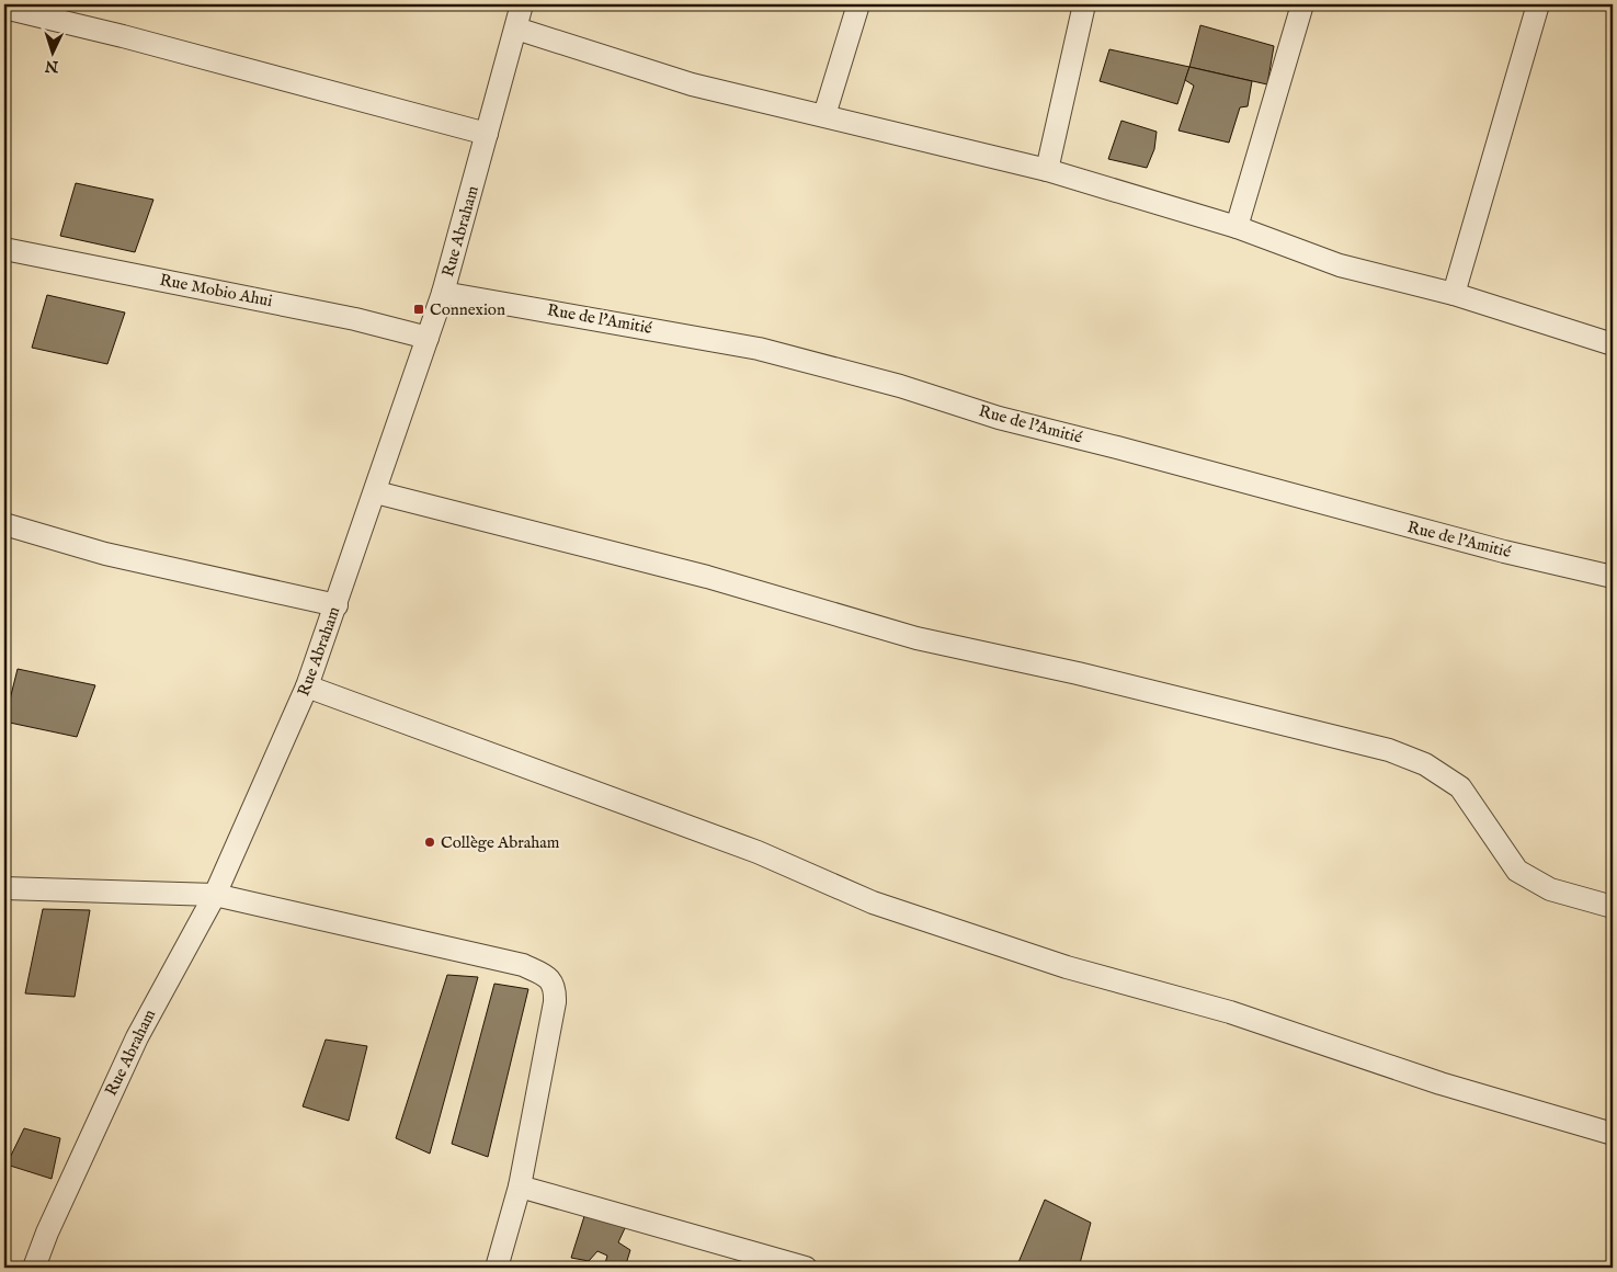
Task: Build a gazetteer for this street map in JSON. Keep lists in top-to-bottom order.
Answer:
{
  "streets": {
    "street": ["Rue Abraham", "Rue Mobio Ahui", "Rue de l'Amitié"]
  },
  "crossings": [
    ["Rue Abraham", "Rue Mobio Ahui"],
    ["Rue Abraham", "Rue de l'Amitié"]
  ],
  "places": {
    "transit": ["Connexion"],
    "other": ["Collège Abraham"]
  },
  "north": "bottom"
}
